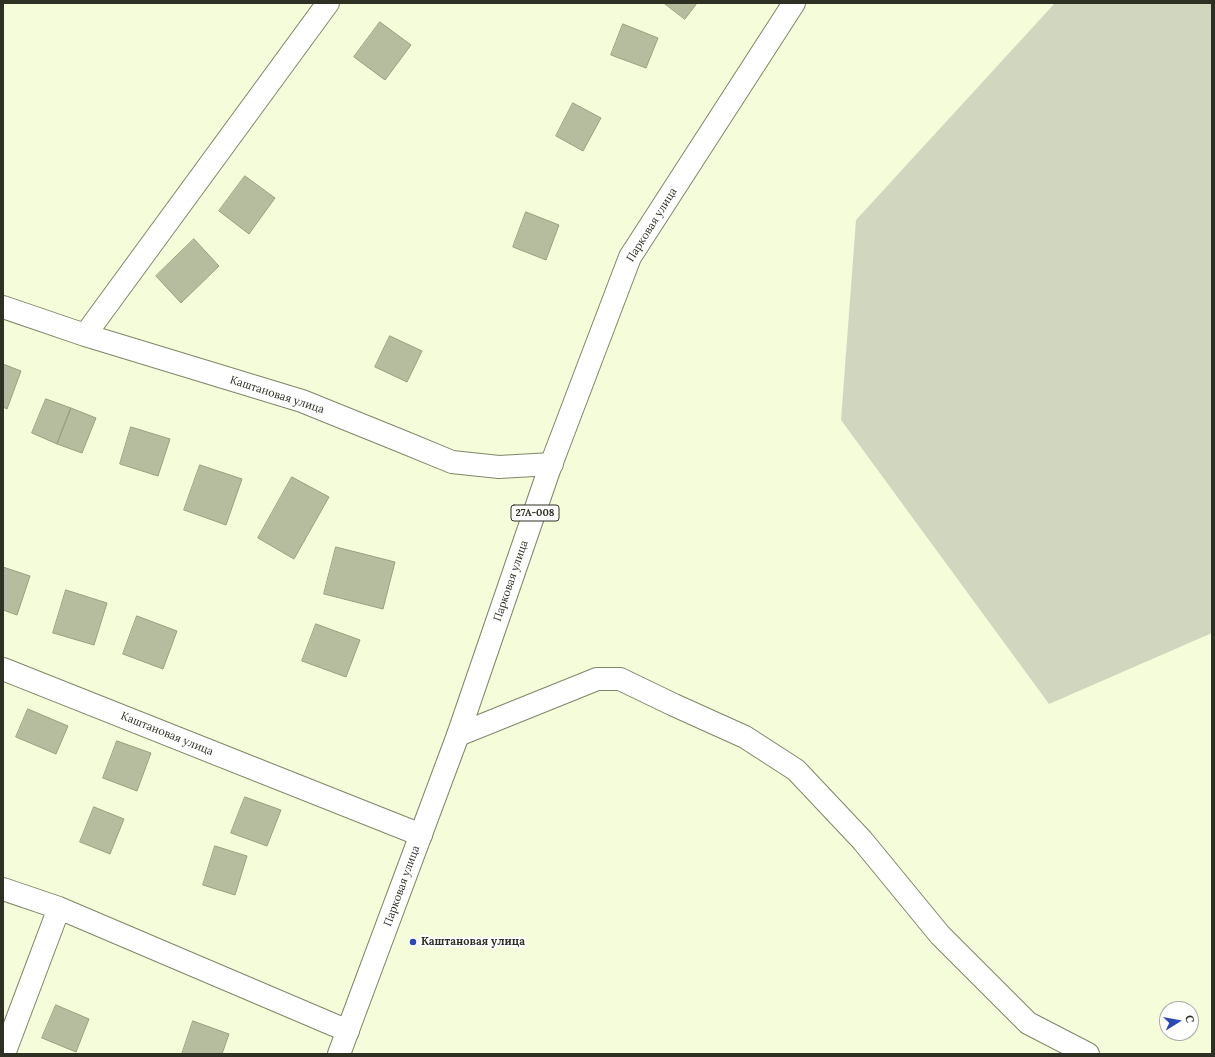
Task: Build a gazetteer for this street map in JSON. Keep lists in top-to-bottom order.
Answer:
{
  "streets": {
    "street": ["Парковая улица", "Каштановая улица", "27А-008"]
  },
  "crossings": [
    ["Парковая улица", "Каштановая улица"]
  ],
  "places": ["Каштановая улица"],
  "north": "right"
}
